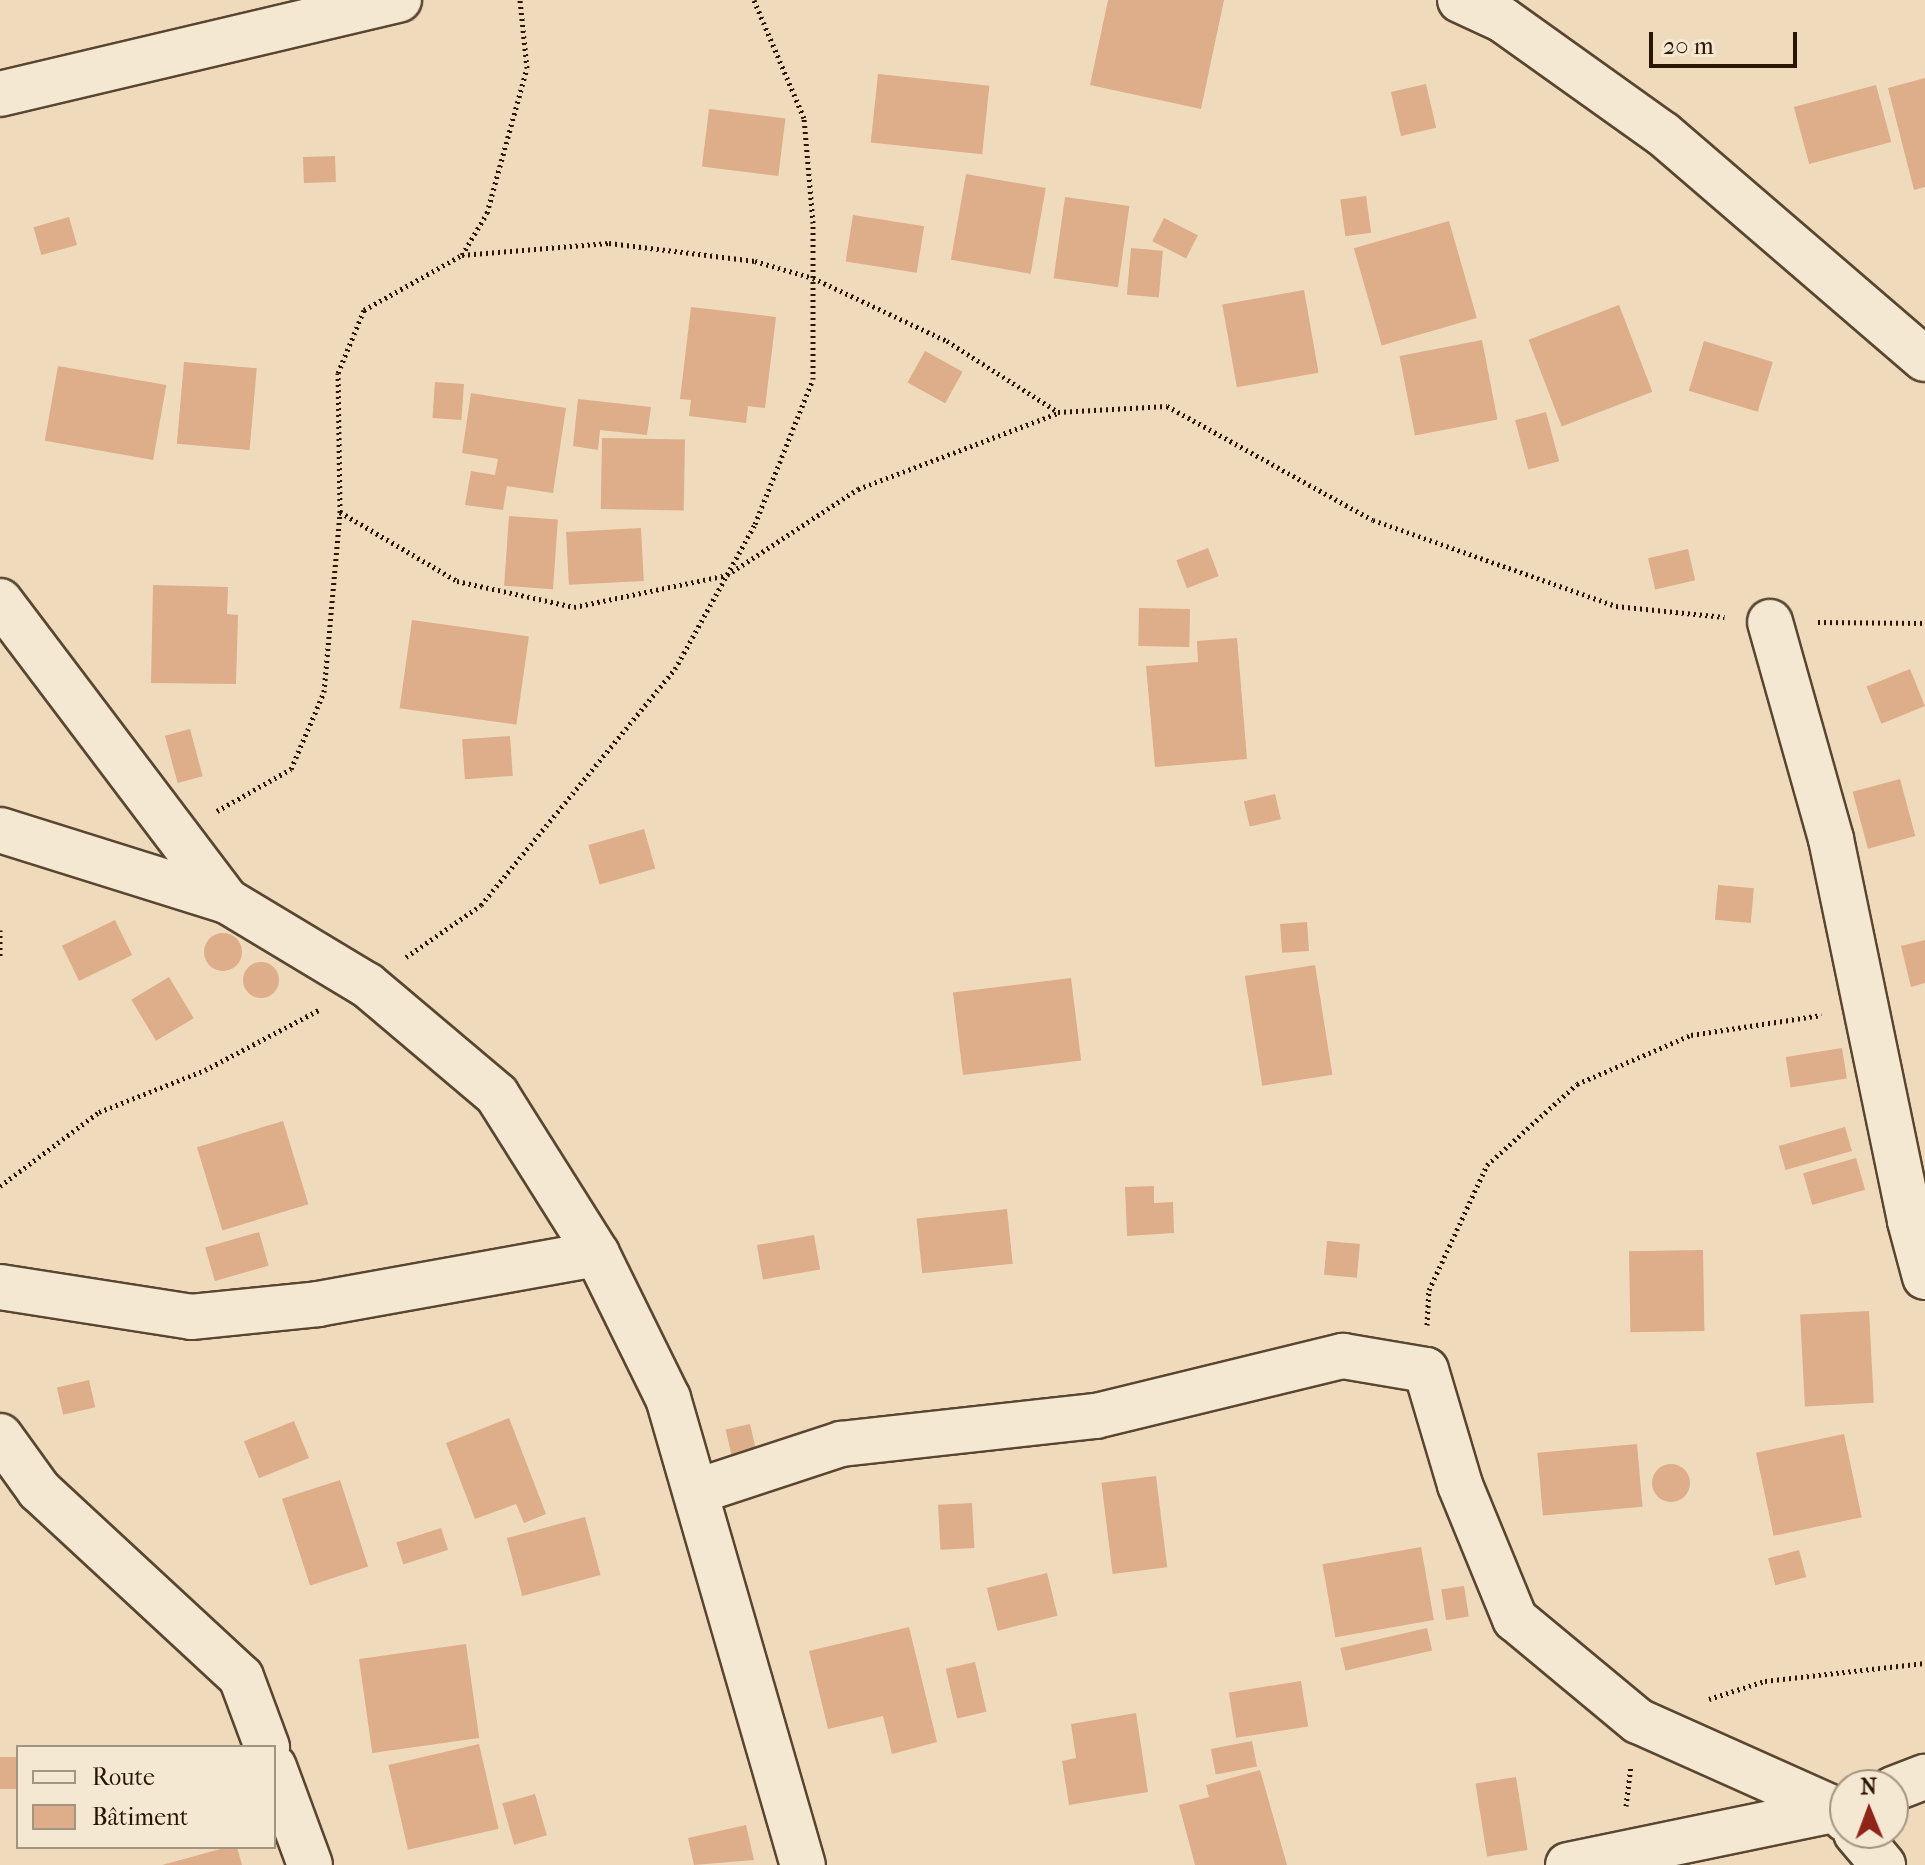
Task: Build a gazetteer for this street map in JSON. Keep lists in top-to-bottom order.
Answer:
{
  "legend": ["Route", "Bâtiment"],
  "scale_bar": "20 m",
  "north": "top"
}
